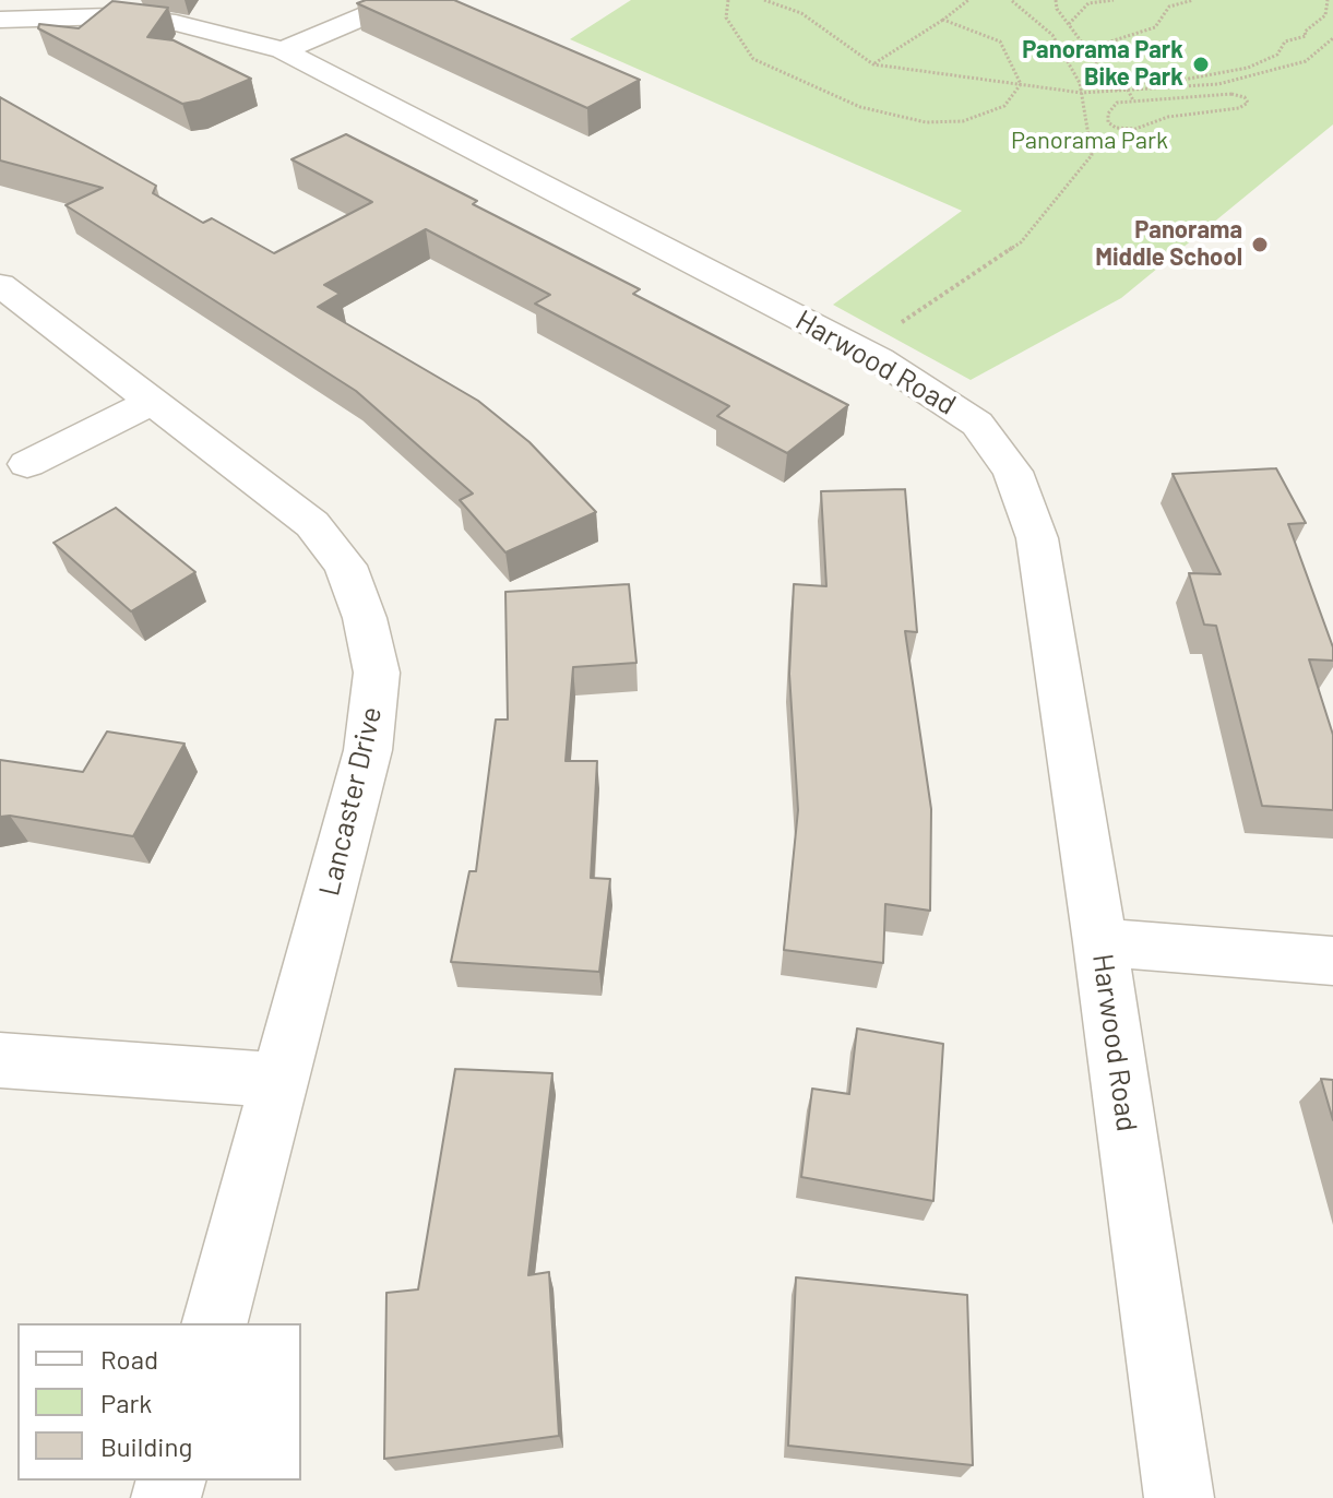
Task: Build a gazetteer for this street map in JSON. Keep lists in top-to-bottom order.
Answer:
{
  "streets": {
    "street": ["Harwood Road", "Lancaster Drive"]
  },
  "parks": ["Panorama Park"],
  "places": ["Panorama Park Bike Park", "Panorama Middle School"],
  "legend": ["Road", "Park", "Building"]
}
